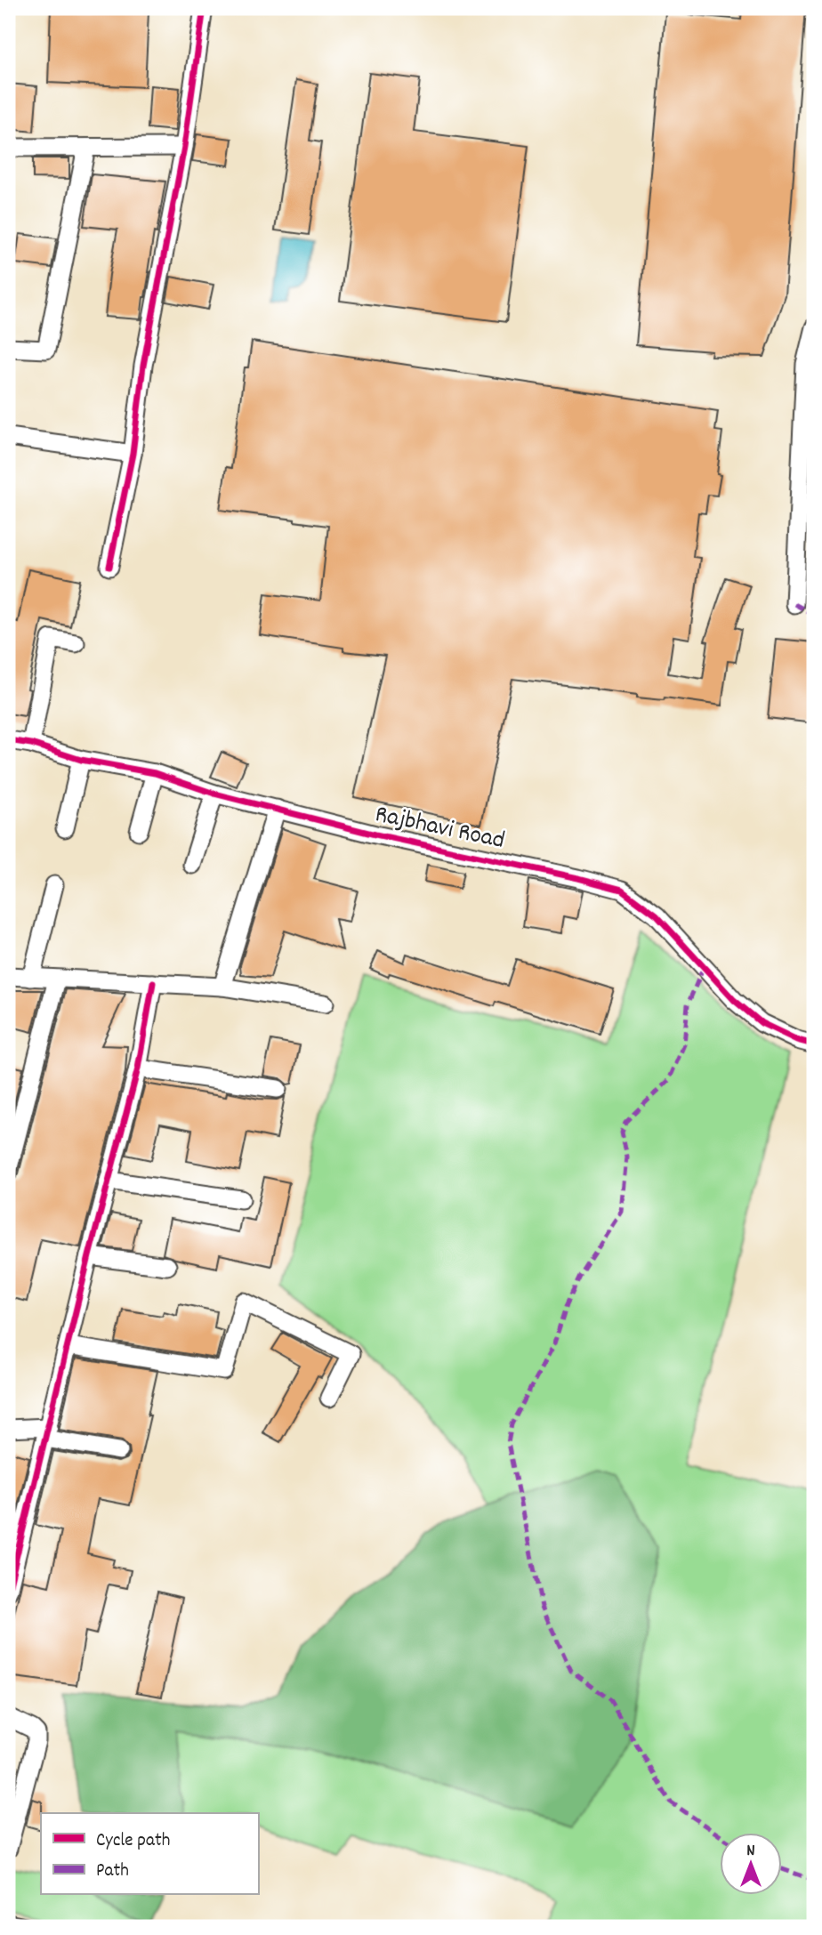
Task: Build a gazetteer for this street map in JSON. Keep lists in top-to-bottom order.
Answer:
{
  "streets": {
    "street": ["Rajbhavi Road"]
  },
  "legend": ["Cycle path", "Path"],
  "north": "top"
}
